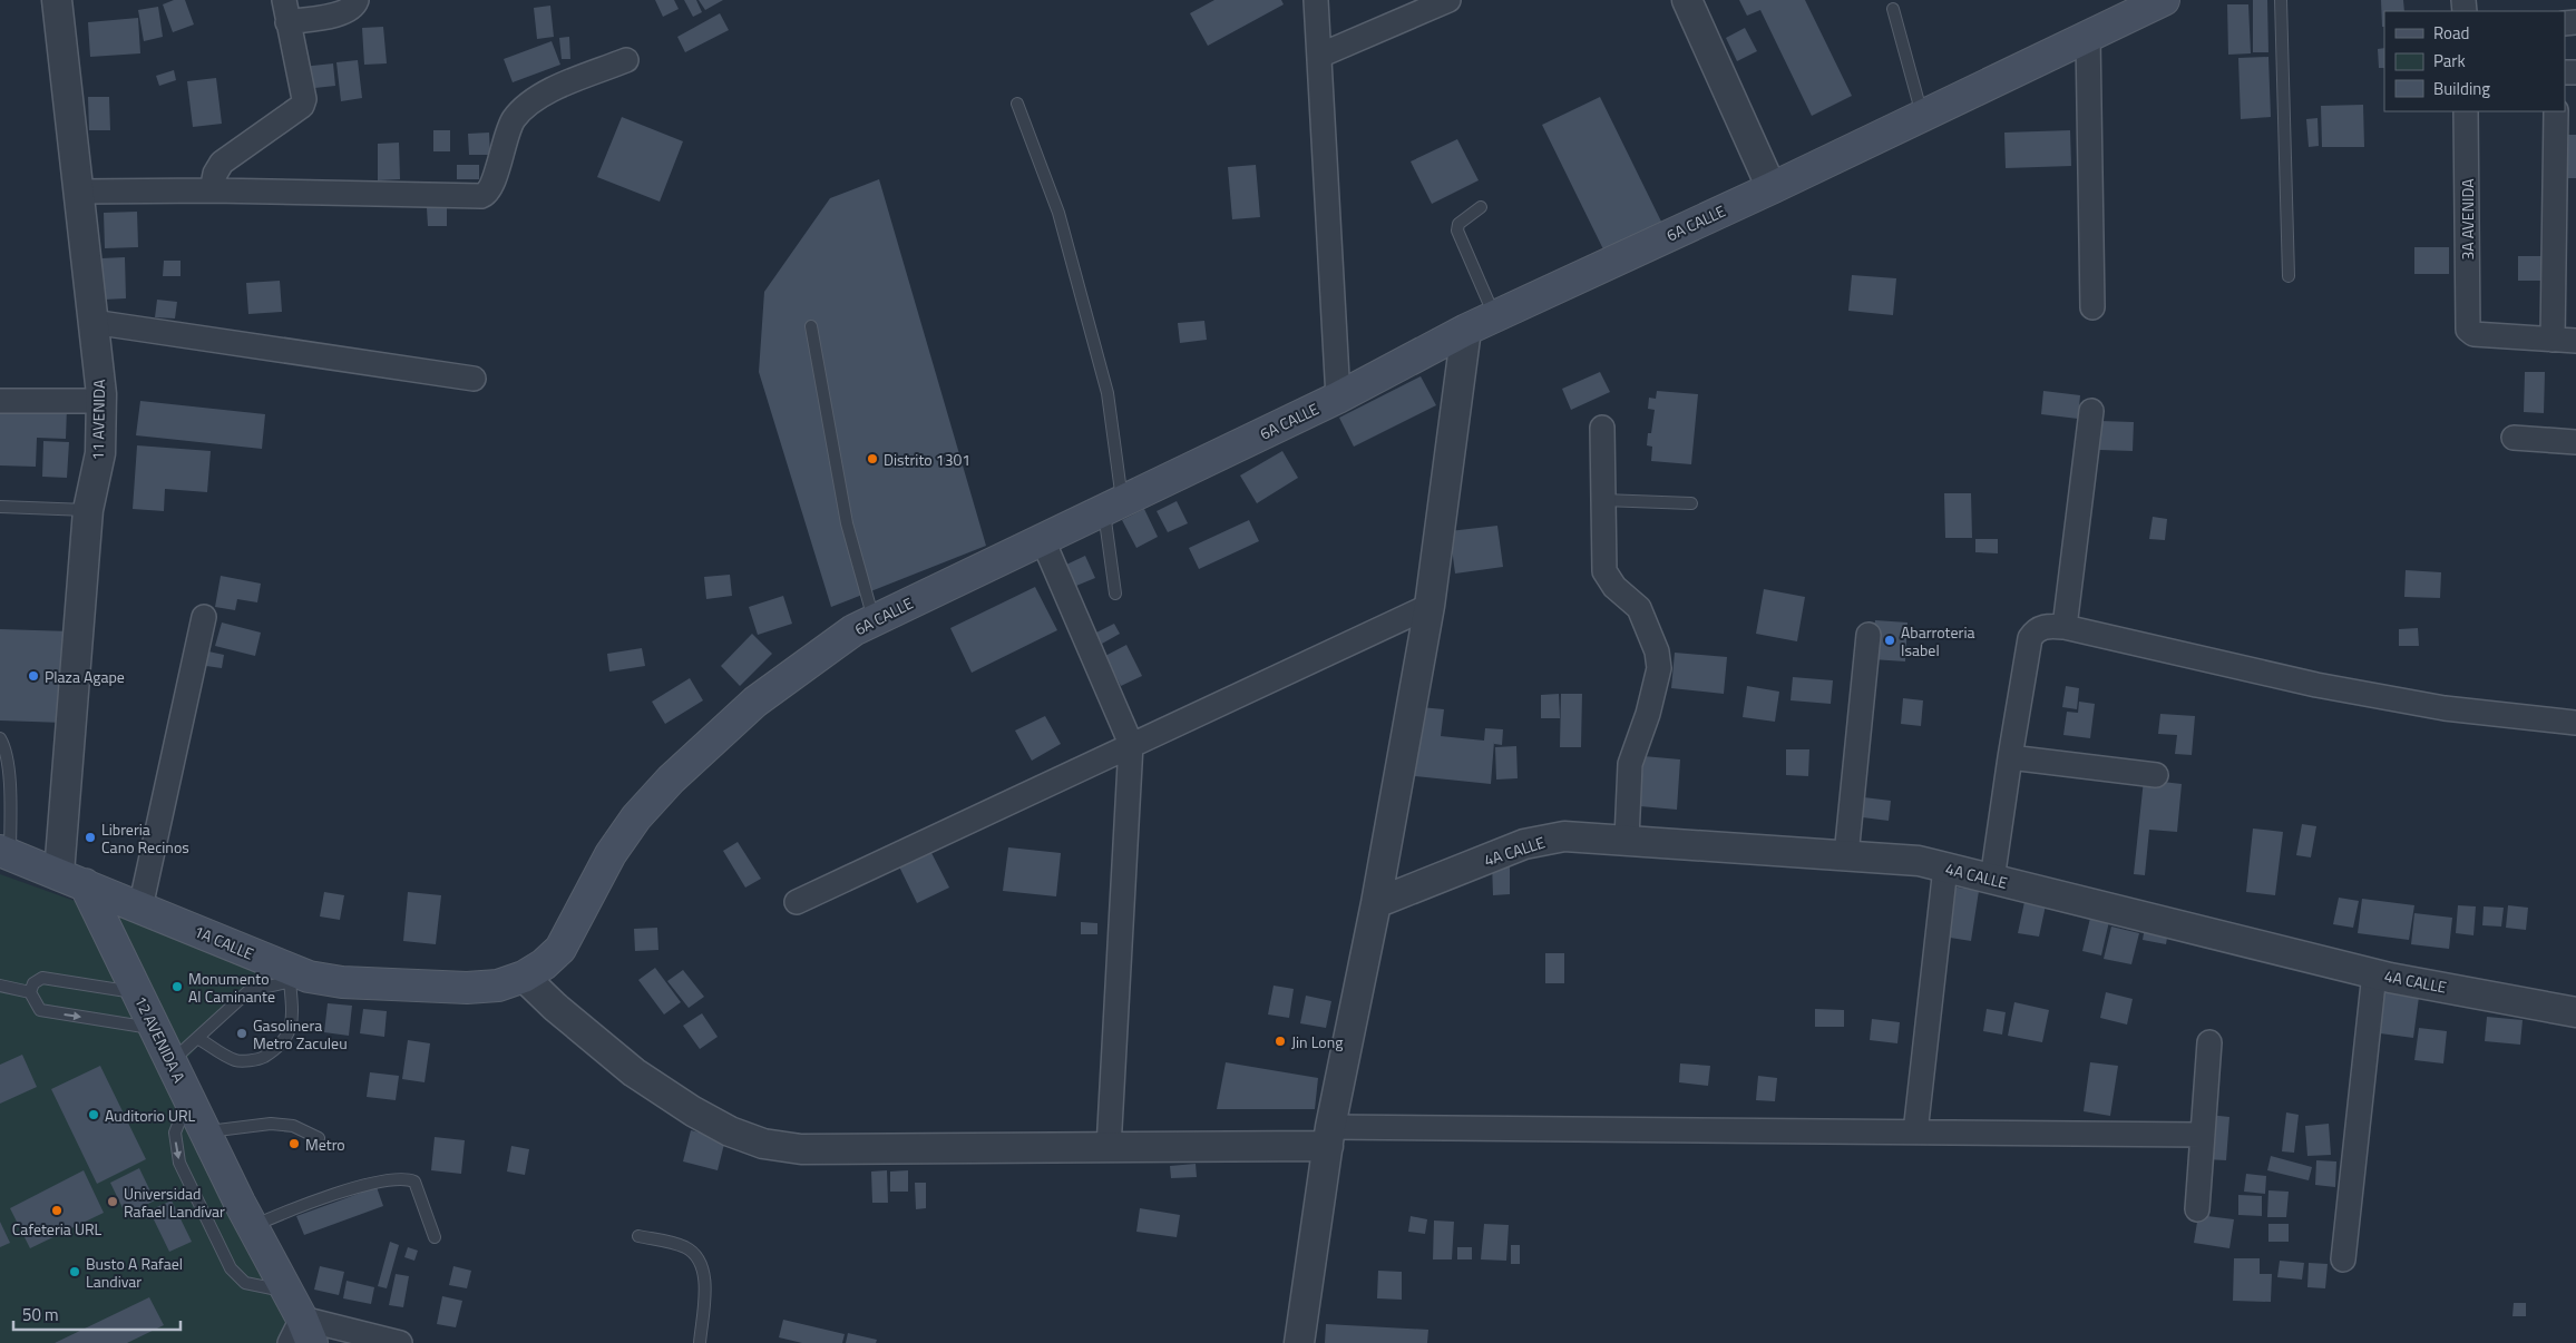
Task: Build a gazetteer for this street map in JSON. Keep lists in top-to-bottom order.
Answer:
{
  "streets": {
    "main road": ["6A CALLE", "1A CALLE", "12 AVENIDA A"],
    "street": ["3A AVENIDA", "11 AVENIDA", "4A CALLE"]
  },
  "crossings": [
    ["6A CALLE", "1A CALLE"],
    ["11 AVENIDA", "1A CALLE"],
    ["11 AVENIDA", "12 AVENIDA A"],
    ["1A CALLE", "12 AVENIDA A"]
  ],
  "places": [
    "Distrito 1301",
    "Abarroteria Isabel",
    "Plaza Agape",
    "Libreria Cano Recinos",
    "Monumento Al Caminante",
    "Gasolinera Metro Zaculeu",
    "Jin Long",
    "Auditorio URL",
    "Metro",
    "Universidad Rafael Landívar",
    "Cafeteria URL",
    "Busto A Rafael Landivar"
  ],
  "legend": ["Road", "Park", "Building"],
  "scale_bar": "50 m"
}
